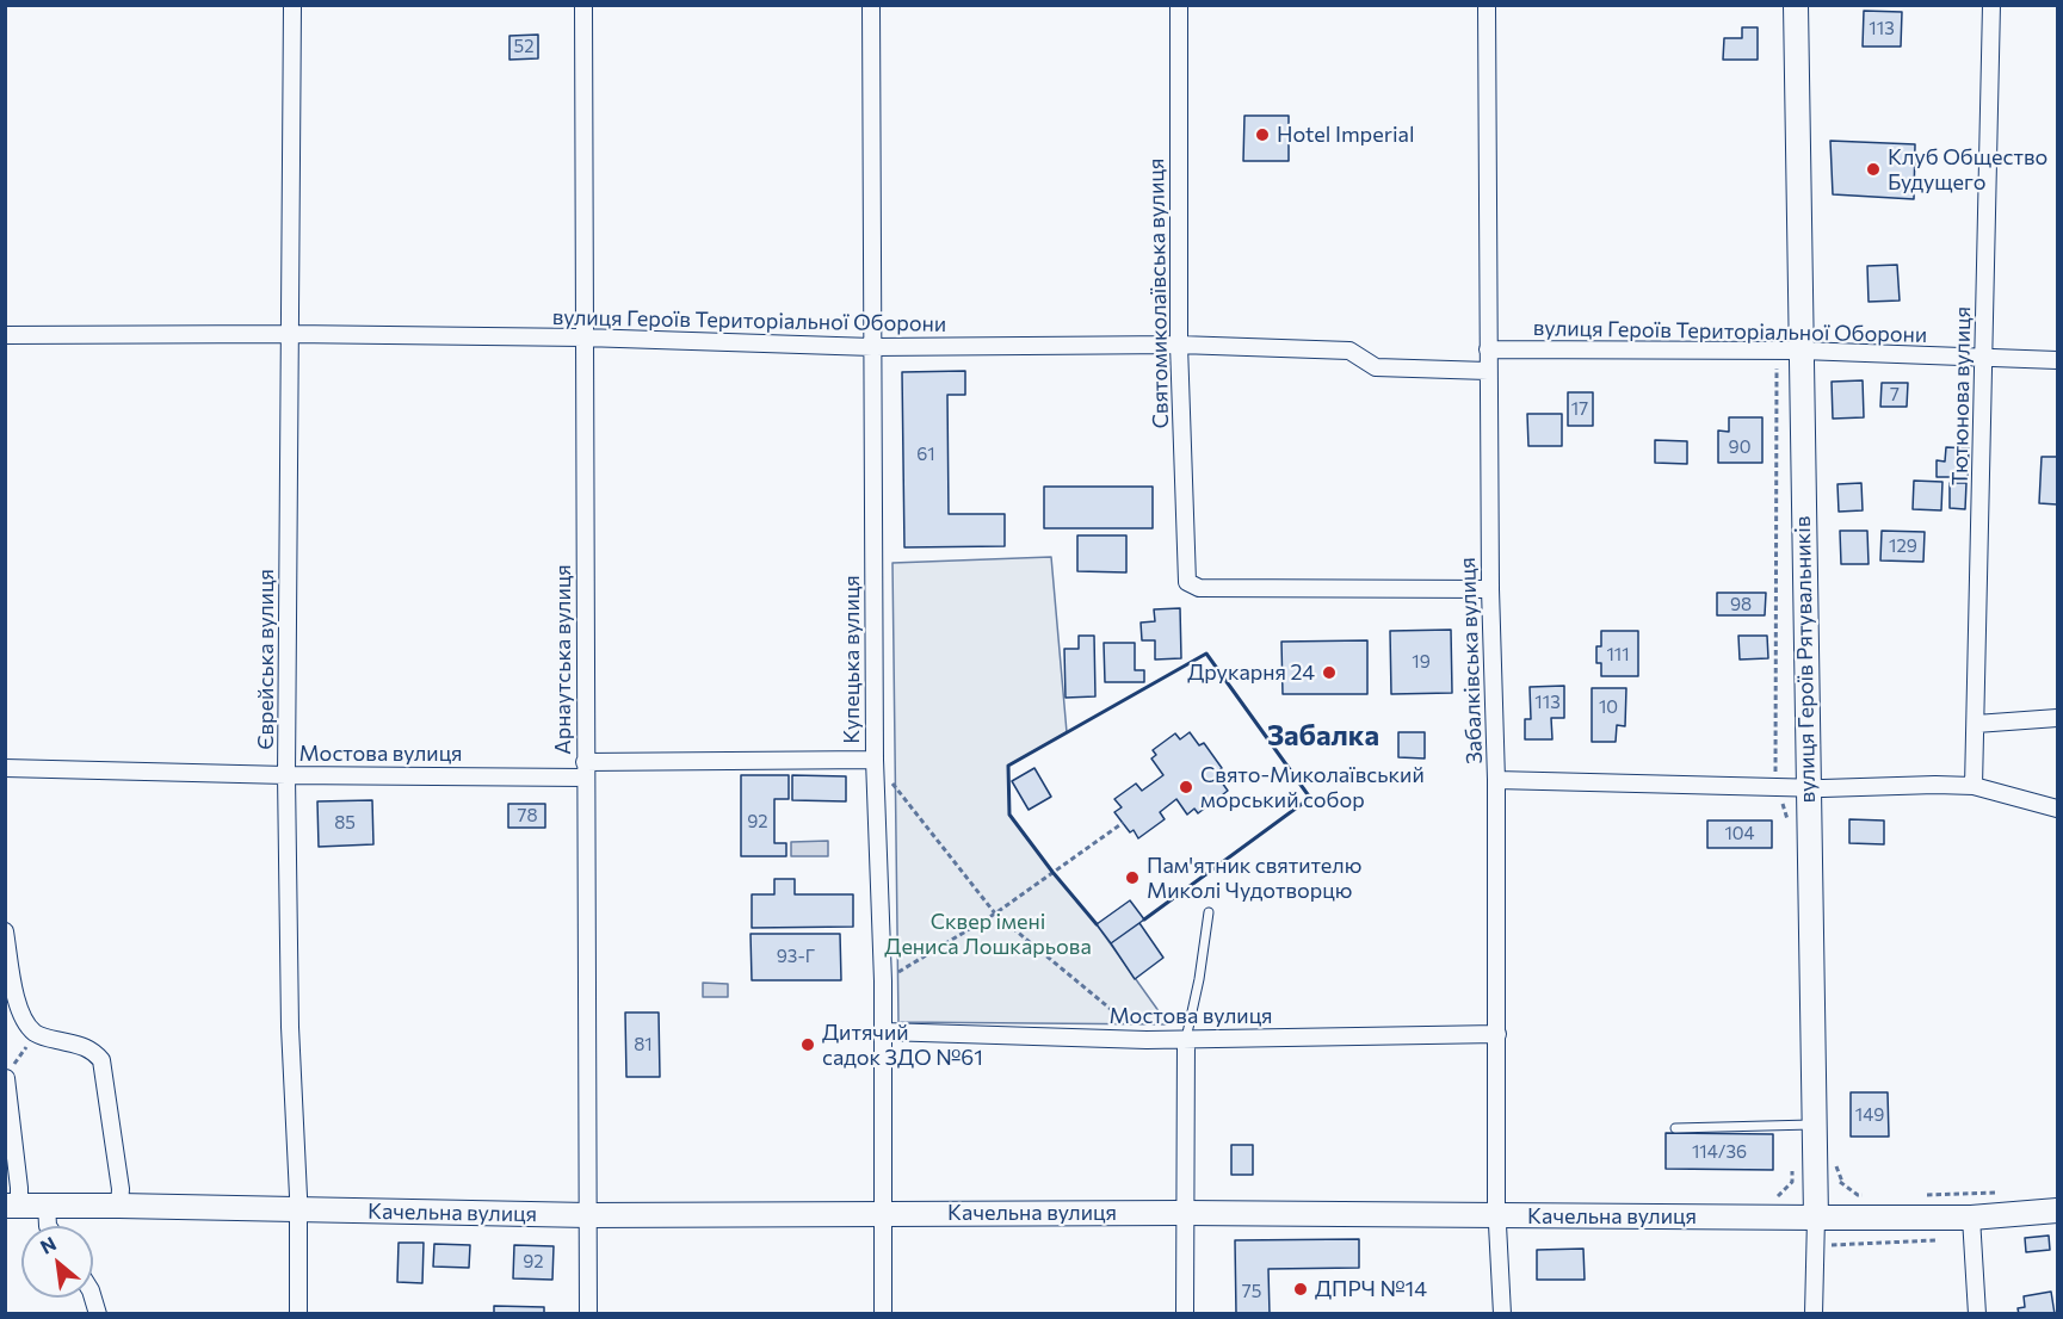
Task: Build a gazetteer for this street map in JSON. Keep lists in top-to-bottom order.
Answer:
{
  "streets": {
    "street": [
      "Святомиколаївська вулиця",
      "вулиця Героїв Територіальної Оборони",
      "Тютюнова вулиця",
      "Єврейська вулиця",
      "Арнаутська вулиця",
      "Купецька вулиця",
      "вулиця Героїв Рятувальників",
      "Забалківська вулиця",
      "Мостова вулиця",
      "Качельна вулиця"
    ]
  },
  "crossings": [
    ["Святомиколаївська вулиця", "вулиця Героїв Територіальної Оборони"],
    ["Святомиколаївська вулиця", "Забалківська вулиця"],
    ["вулиця Героїв Територіальної Оборони", "Тютюнова вулиця"],
    ["вулиця Героїв Територіальної Оборони", "Єврейська вулиця"],
    ["вулиця Героїв Територіальної Оборони", "Арнаутська вулиця"],
    ["вулиця Героїв Територіальної Оборони", "Купецька вулиця"],
    ["вулиця Героїв Територіальної Оборони", "вулиця Героїв Рятувальників"],
    ["вулиця Героїв Територіальної Оборони", "Забалківська вулиця"],
    ["Єврейська вулиця", "Мостова вулиця"],
    ["Єврейська вулиця", "Качельна вулиця"],
    ["Арнаутська вулиця", "Мостова вулиця"],
    ["Арнаутська вулиця", "Качельна вулиця"],
    ["Купецька вулиця", "Мостова вулиця"],
    ["Купецька вулиця", "Качельна вулиця"],
    ["вулиця Героїв Рятувальників", "Качельна вулиця"],
    ["Забалківська вулиця", "Мостова вулиця"],
    ["Забалківська вулиця", "Качельна вулиця"]
  ],
  "districts": ["Забалка"],
  "parks": ["Сквер імені Дениса Лошкарьова"],
  "places": [
    "Hotel Imperial",
    "Клуб Общество Будущего",
    "Друкарня 24",
    "Свято-Миколаївський морський собор",
    "Пам'ятник святителю Миколі Чудотворцю",
    "Дитячий садок ЗДО №61",
    "ДПРЧ №14"
  ],
  "house_numbers": [
    "113",
    "52",
    "7",
    "17",
    "90",
    "61",
    "129",
    "98",
    "111",
    "19",
    "113",
    "10",
    "78",
    "92",
    "85",
    "104",
    "93-Г",
    "81",
    "149",
    "114/36",
    "92",
    "75"
  ],
  "north": "top left"
}
